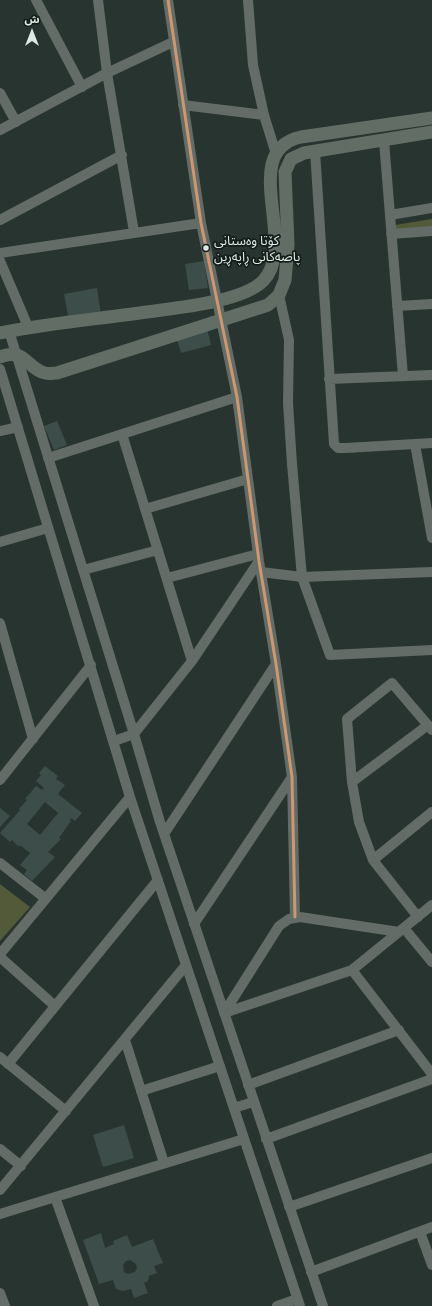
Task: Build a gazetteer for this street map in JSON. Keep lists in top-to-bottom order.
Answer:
{
  "places": ["كۆتا وەستانی پاصەکانی ڕاپەڕین"],
  "north": "top"
}
